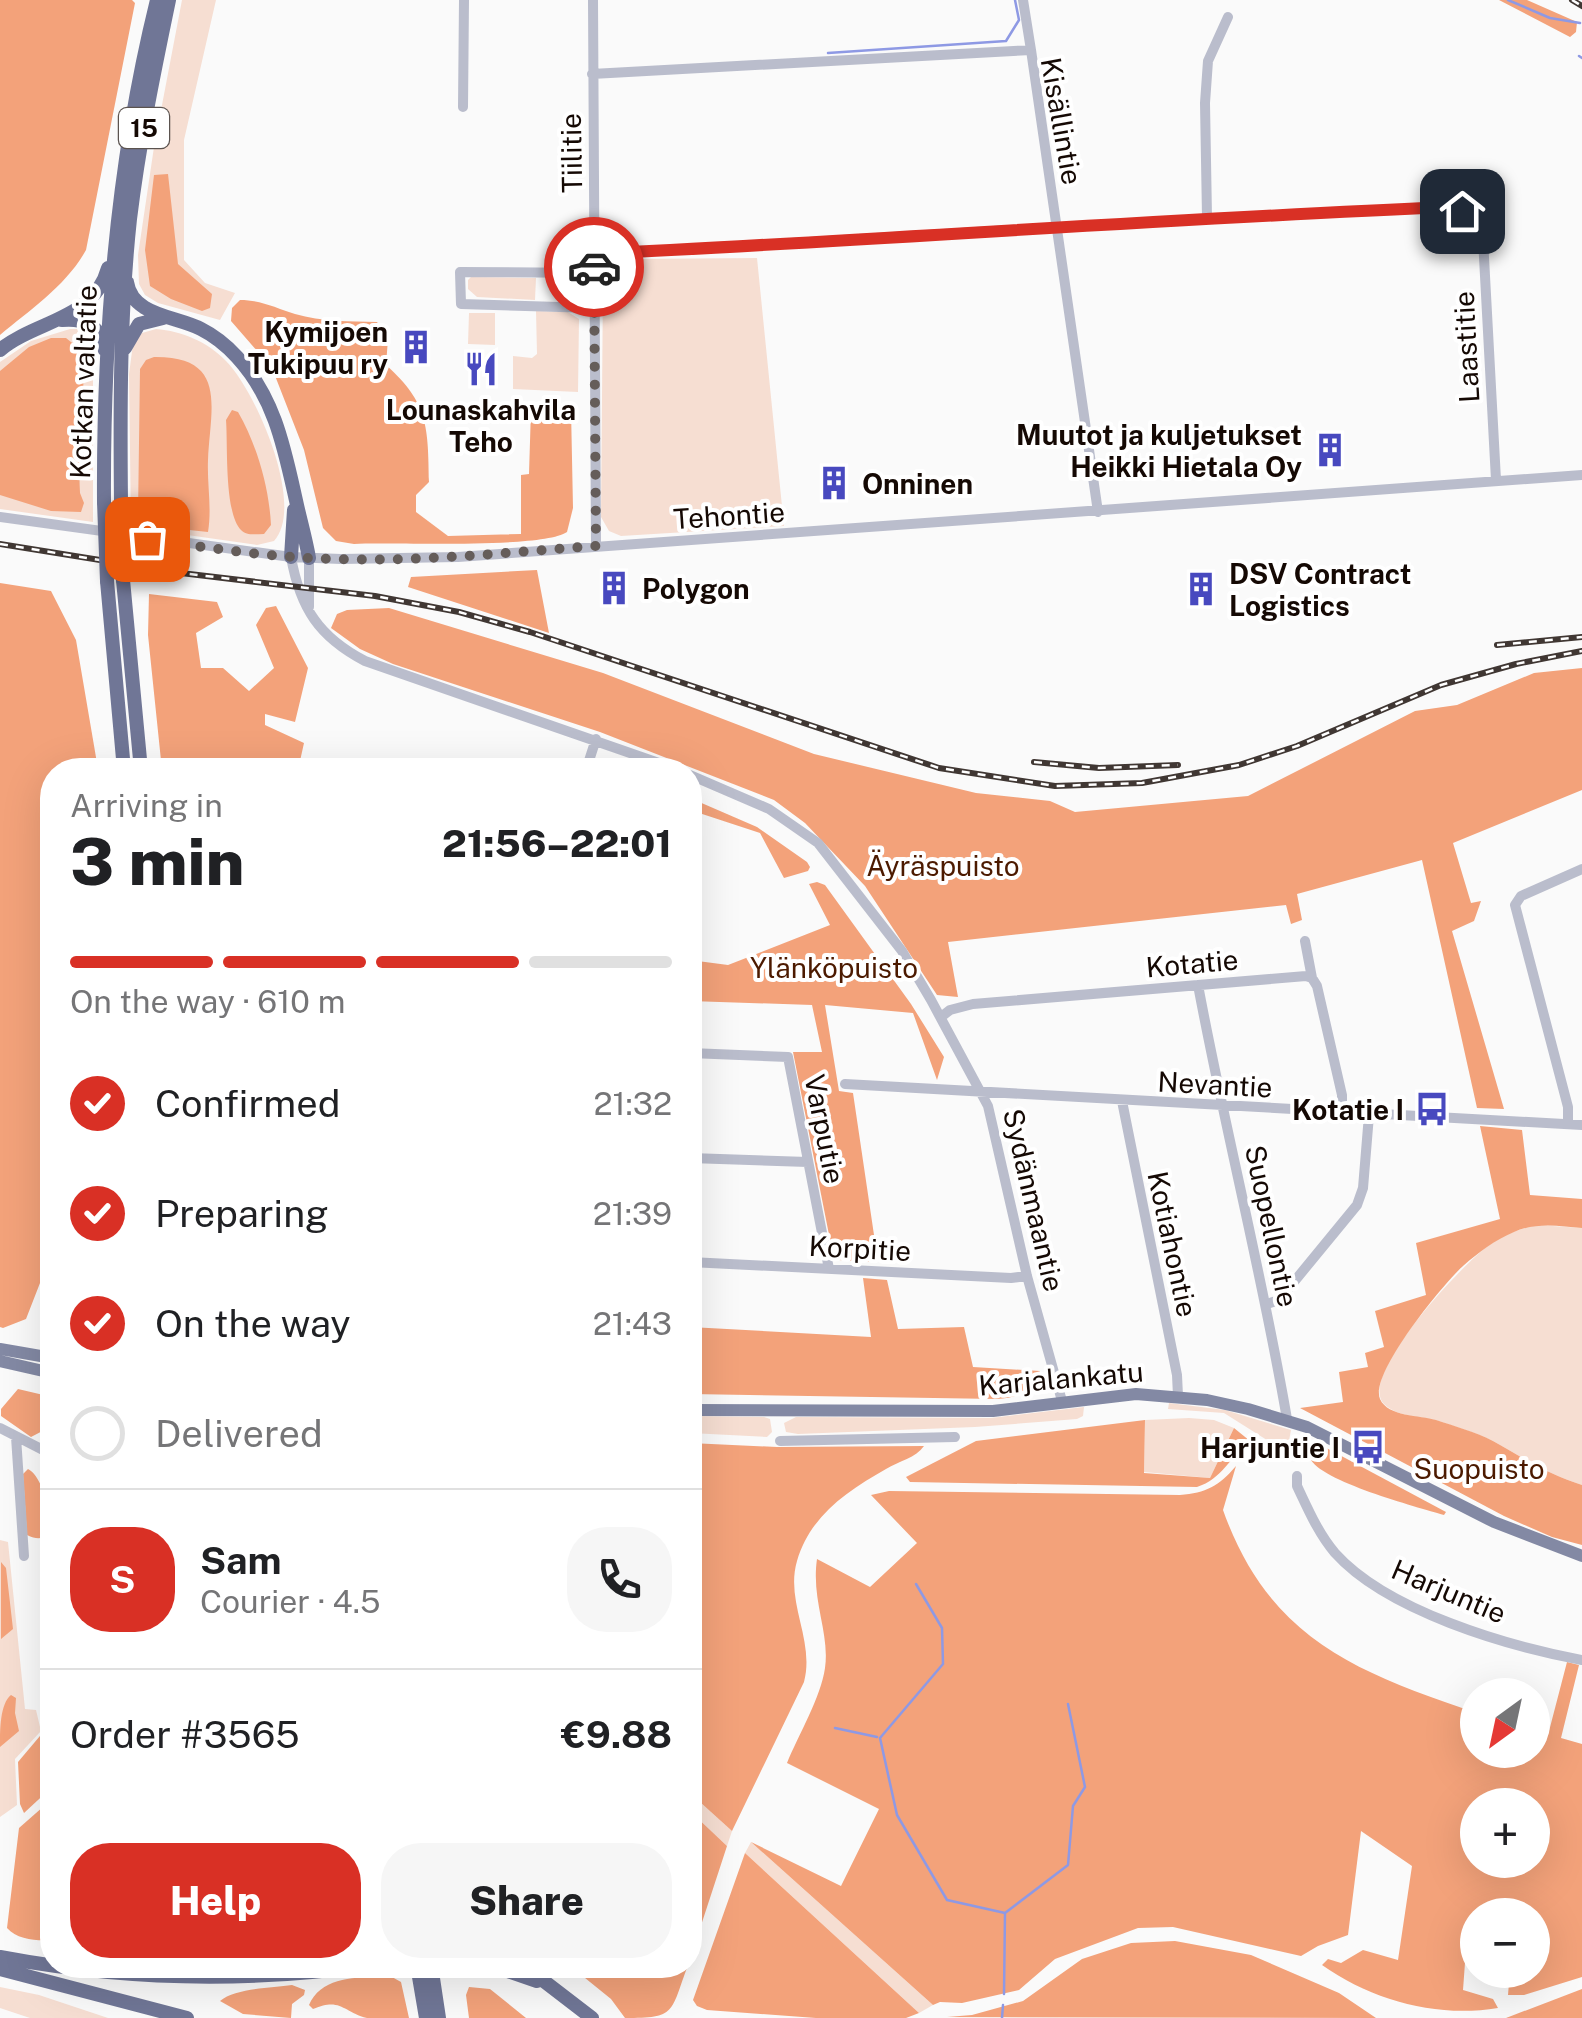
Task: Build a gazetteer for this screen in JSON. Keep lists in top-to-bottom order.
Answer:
{
  "streets": {
    "highway": ["15", "Kotkan valtatie"],
    "main road": ["Karjalankatu"],
    "street": [
      "Kisällintie",
      "Tiilitie",
      "Laastitie",
      "Tehontie",
      "Kotatie",
      "Nevantie",
      "Varputie",
      "Sydänmaantie",
      "Suopellontie",
      "Kotiahontie",
      "Korpitie",
      "Harjuntie"
    ]
  },
  "crossings": [
    ["Kisällintie", "Tiilitie"],
    ["Kisällintie", "Tehontie"],
    ["Tiilitie", "Tehontie"],
    ["Laastitie", "Tehontie"],
    ["Kotatie", "Sydänmaantie"],
    ["Kotatie", "Suopellontie"],
    ["Nevantie", "Sydänmaantie"],
    ["Nevantie", "Suopellontie"],
    ["Nevantie", "Kotiahontie"],
    ["Varputie", "Korpitie"],
    ["Sydänmaantie", "Korpitie"],
    ["Sydänmaantie", "Karjalankatu"],
    ["Suopellontie", "Karjalankatu"],
    ["Kotiahontie", "Karjalankatu"]
  ],
  "parks": ["Äyräspuisto", "Ylänköpuisto", "Suopuisto"],
  "places": {
    "building": [
      "Kymijoen Tukipuu ry",
      "Muutot ja kuljetukset Heikki Hietala Oy",
      "Onninen",
      "Polygon",
      "DSV Contract Logistics"
    ],
    "restaurant": ["Lounaskahvila Teho"],
    "bus stop": ["Kotatie I", "Harjuntie I"]
  },
  "north": "bottom left",
  "page": {
    "heading": ["3 min", "Arriving in", "21:56–22:01"],
    "panel": [
      "Sam",
      "Courier · 4.5",
      "Order #3565",
      "€9.88"
    ],
    "bar": "On the way · 610 m",
    "list": [
      ["Confirmed", "21:32"],
      ["Preparing", "21:39"],
      ["On the way", "21:43"],
      "Delivered"
    ],
    "round": "S",
    "map_buttons": ["+", "−"],
    "buttons": ["Help", "Share"]
  }
}
